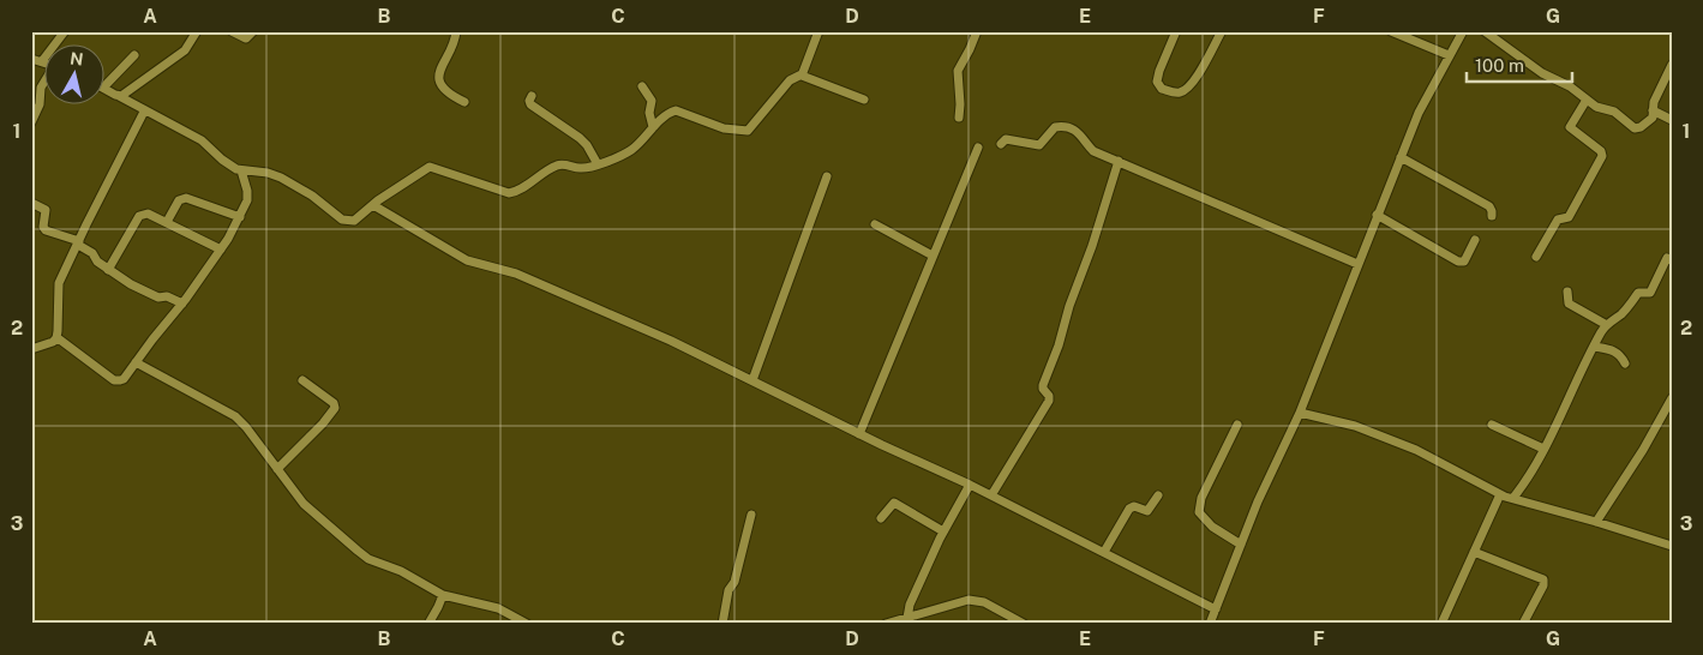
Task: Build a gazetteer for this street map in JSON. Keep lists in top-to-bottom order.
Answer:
{
  "scale_bar": "100 m",
  "north": "top",
  "grid": {
    "columns": [
      "A",
      "B",
      "C",
      "D",
      "E",
      "F",
      "G"
    ],
    "rows": ["1", "2", "3"]
  }
}
